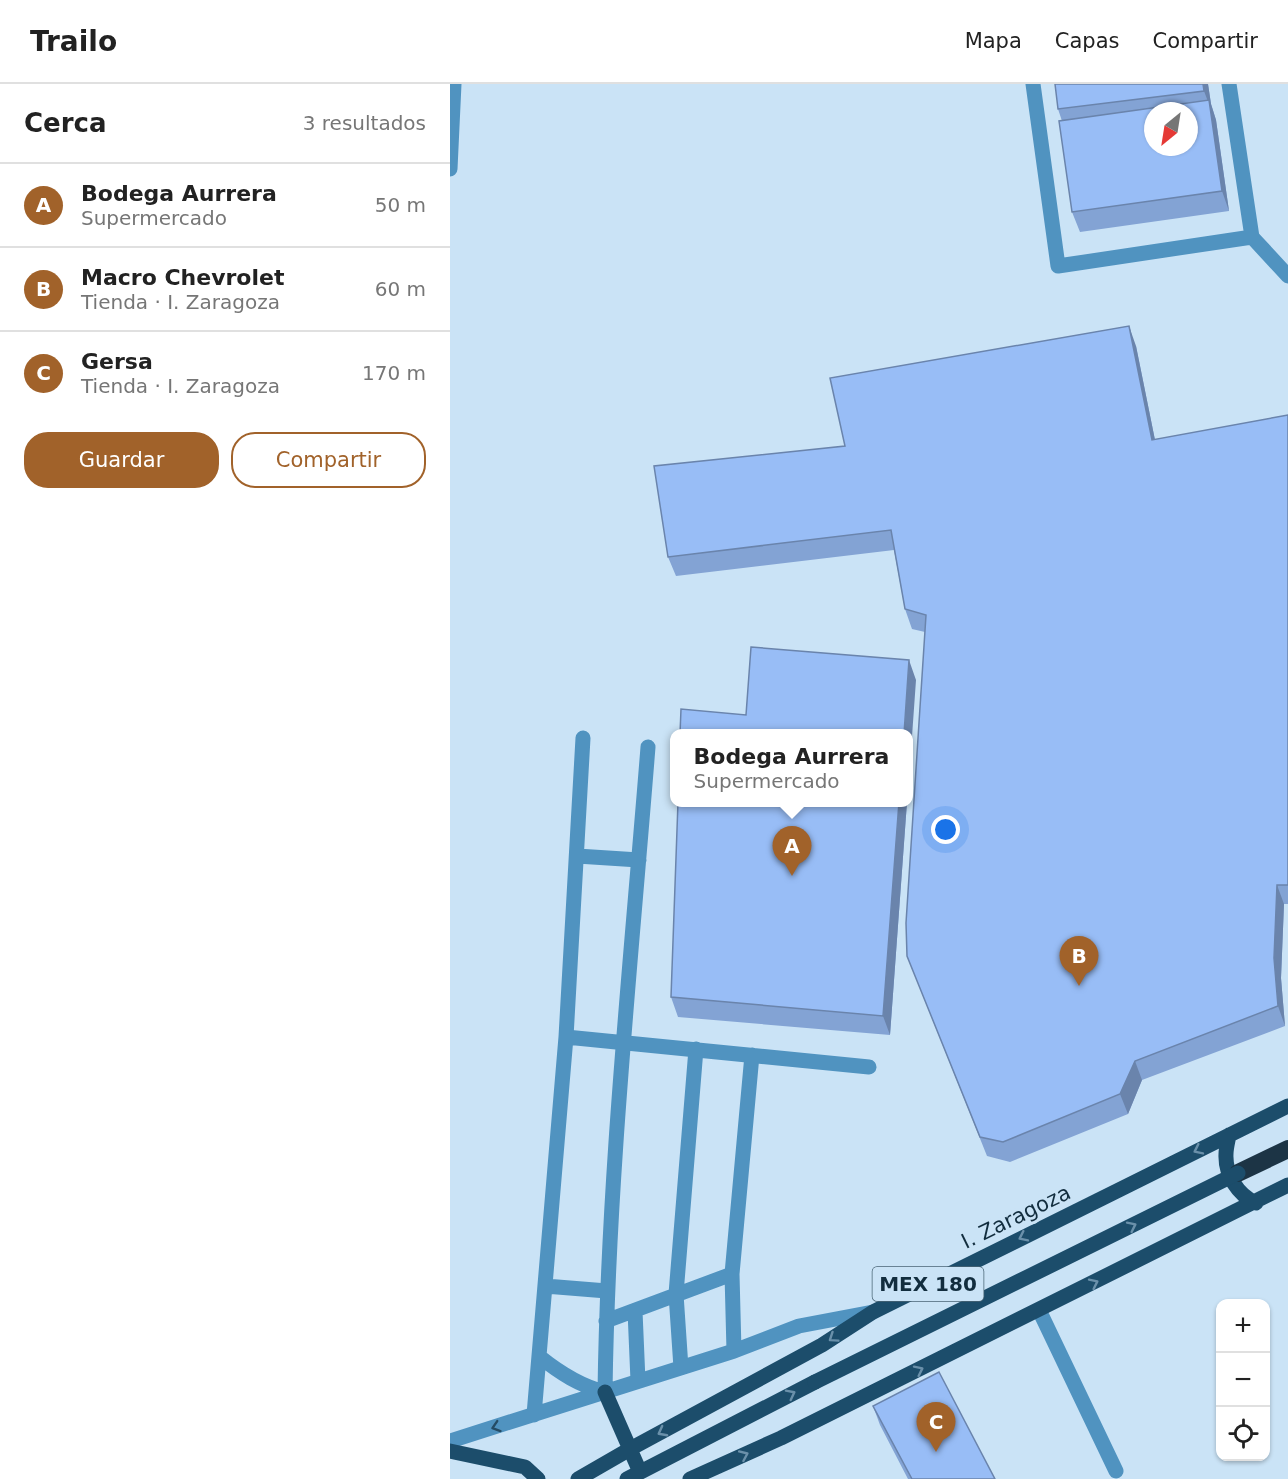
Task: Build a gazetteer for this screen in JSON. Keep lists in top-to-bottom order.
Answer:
{
  "streets": {
    "main road": ["I. Zaragoza", "MEX 180"]
  },
  "north": "bottom left",
  "page": {
    "header": "Trailo",
    "nav": ["Mapa", "Capas", "Compartir"],
    "heading": ["Cerca", "3 resultados"],
    "list": [
      {
        "mark": "A",
        "name": "Bodega Aurrera",
        "note": "Supermercado",
        "value": "50 m"
      },
      {
        "mark": "B",
        "name": "Macro Chevrolet",
        "note": "Tienda · I. Zaragoza",
        "value": "60 m"
      },
      {
        "mark": "C",
        "name": "Gersa",
        "note": "Tienda · I. Zaragoza",
        "value": "170 m"
      }
    ],
    "buttons": ["Guardar", "Compartir"],
    "popup": ["Bodega Aurrera", "Supermercado"],
    "pins": ["A", "B", "C"],
    "map_buttons": ["+", "−"]
  }
}
